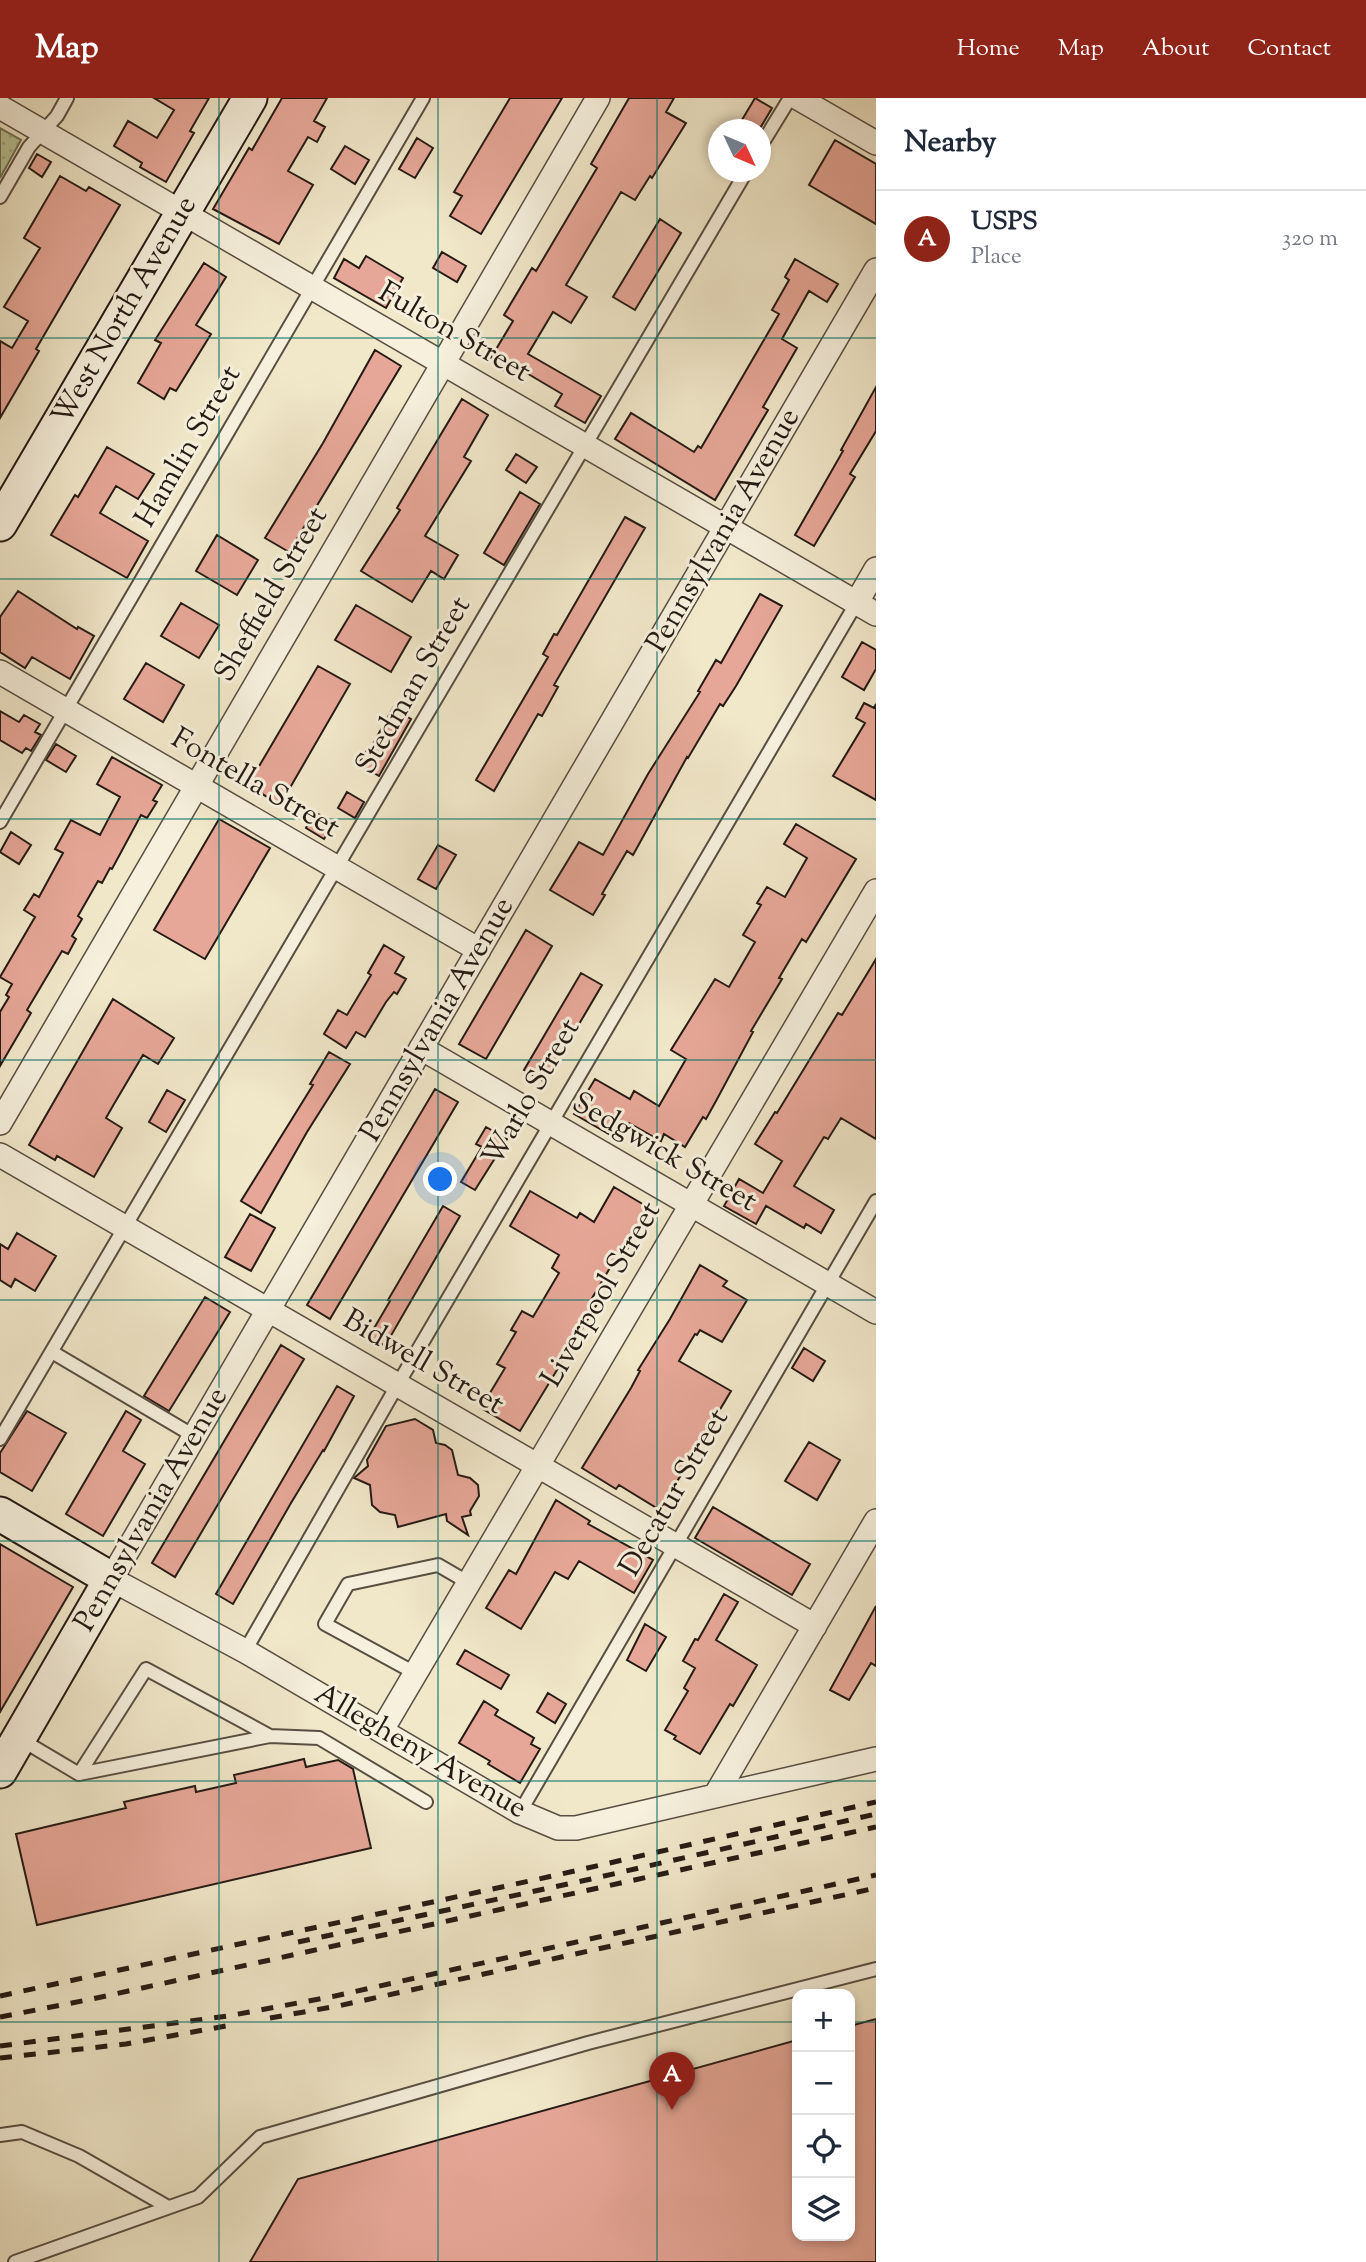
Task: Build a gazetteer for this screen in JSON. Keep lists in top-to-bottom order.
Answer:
{
  "streets": {
    "street": [
      "West North Avenue",
      "Fulton Street",
      "Pennsylvania Avenue",
      "Sheffield Street",
      "Fontella Street",
      "Warlo Street",
      "Sedgwick Street",
      "Liverpool Street",
      "Bidwell Street",
      "Allegheny Avenue"
    ],
    "lane": ["Hamlin Street", "Stedman Street", "Decatur Street"]
  },
  "crossings": [
    ["West North Avenue", "Fulton Street"],
    ["Fulton Street", "Hamlin Street"],
    ["Fulton Street", "Pennsylvania Avenue"],
    ["Fulton Street", "Sheffield Street"],
    ["Fulton Street", "Stedman Street"],
    ["Fulton Street", "Warlo Street"],
    ["Hamlin Street", "Fontella Street"],
    ["Pennsylvania Avenue", "Fontella Street"],
    ["Pennsylvania Avenue", "Sedgwick Street"],
    ["Pennsylvania Avenue", "Bidwell Street"],
    ["Pennsylvania Avenue", "Allegheny Avenue"],
    ["Sheffield Street", "Fontella Street"],
    ["Stedman Street", "Fontella Street"],
    ["Stedman Street", "Bidwell Street"],
    ["Warlo Street", "Sedgwick Street"],
    ["Warlo Street", "Bidwell Street"],
    ["Warlo Street", "Allegheny Avenue"],
    ["Sedgwick Street", "Liverpool Street"],
    ["Sedgwick Street", "Decatur Street"],
    ["Liverpool Street", "Bidwell Street"],
    ["Liverpool Street", "Allegheny Avenue"],
    ["Bidwell Street", "Decatur Street"],
    ["Decatur Street", "Allegheny Avenue"]
  ],
  "north": "bottom right",
  "page": {
    "header": "Map",
    "nav": [
      "Home",
      "Map",
      "About",
      "Contact"
    ],
    "heading": "Nearby",
    "list": [
      {
        "mark": "A",
        "name": "USPS",
        "note": "Place",
        "value": "320 m"
      }
    ],
    "map_buttons": ["+", "−"],
    "pins": "A"
  }
}
